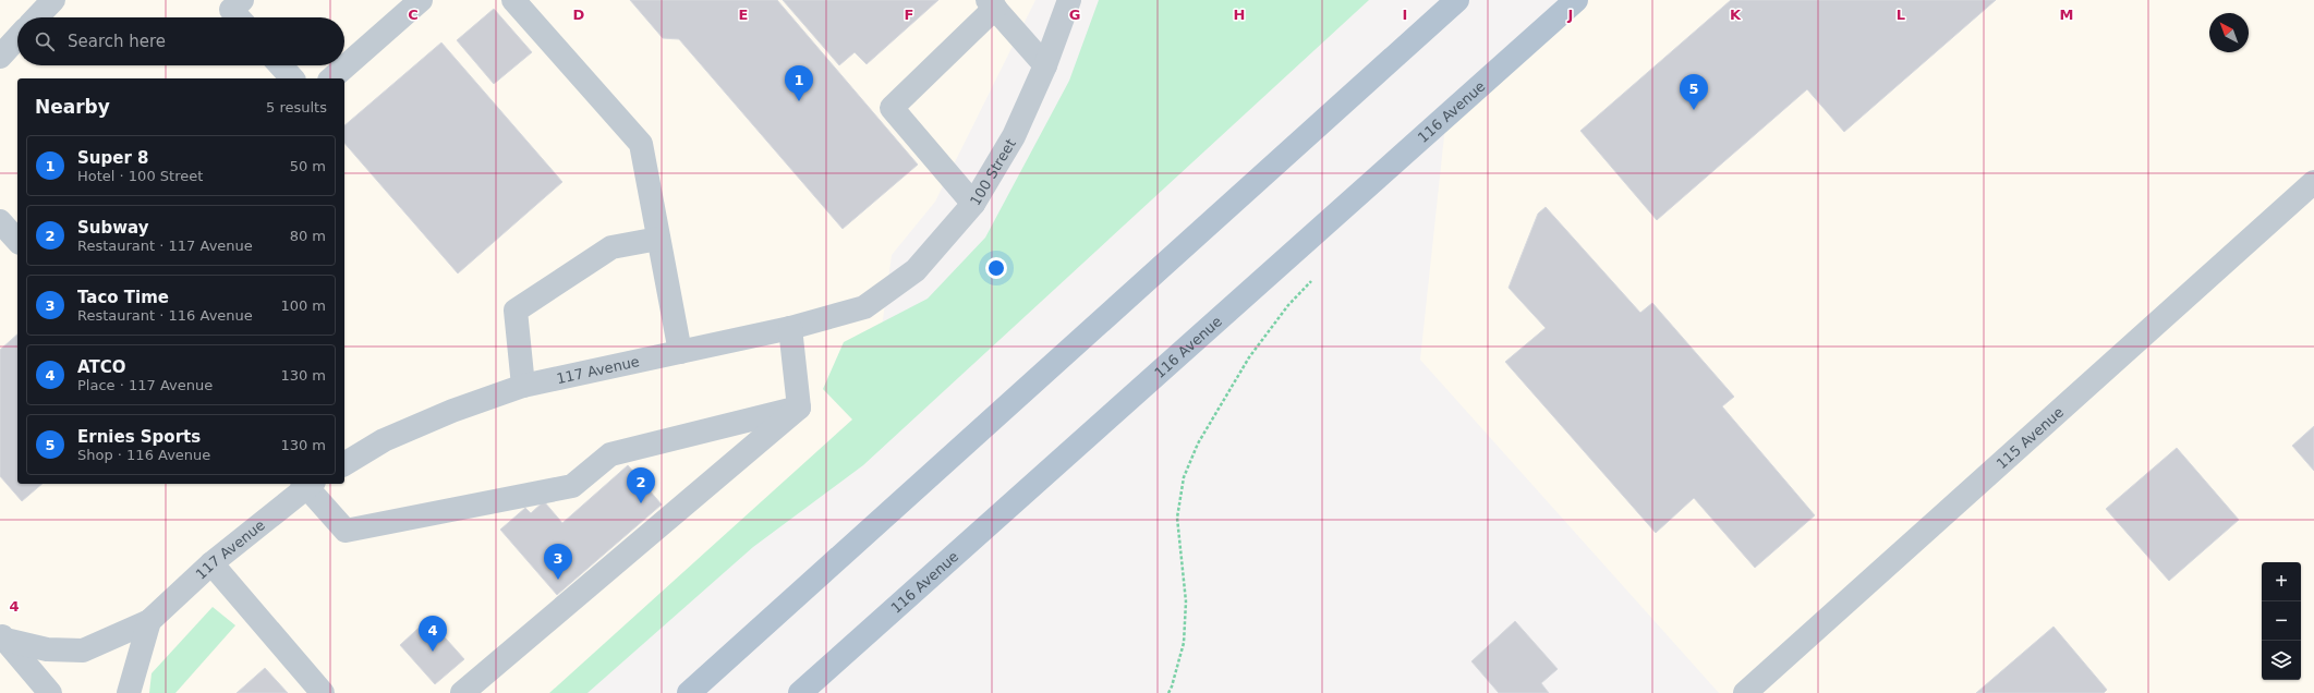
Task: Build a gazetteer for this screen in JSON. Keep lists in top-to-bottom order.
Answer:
{
  "streets": {
    "main road": ["116 Avenue"],
    "street": ["100 Street", "117 Avenue", "115 Avenue"]
  },
  "crossings": [
    ["100 Street", "117 Avenue"]
  ],
  "north": "top left",
  "page": {
    "search": "Search here",
    "pins": [
      "1",
      "5",
      "2",
      "3",
      "4"
    ],
    "heading": ["Nearby", "5 results"],
    "list": [
      {
        "mark": "1",
        "name": "Super 8",
        "note": "Hotel · 100 Street",
        "value": "50 m"
      },
      {
        "mark": "2",
        "name": "Subway",
        "note": "Restaurant · 117 Avenue",
        "value": "80 m"
      },
      {
        "mark": "3",
        "name": "Taco Time",
        "note": "Restaurant · 116 Avenue",
        "value": "100 m"
      },
      {
        "mark": "4",
        "name": "ATCO",
        "note": "Place · 117 Avenue",
        "value": "130 m"
      },
      {
        "mark": "5",
        "name": "Ernies Sports",
        "note": "Shop · 116 Avenue",
        "value": "130 m"
      }
    ],
    "map_buttons": ["+", "−"]
  },
  "grid": {
    "columns": [
      "C",
      "D",
      "E",
      "F",
      "G",
      "H",
      "I",
      "J",
      "K",
      "L",
      "M"
    ],
    "rows": ["4"]
  }
}
